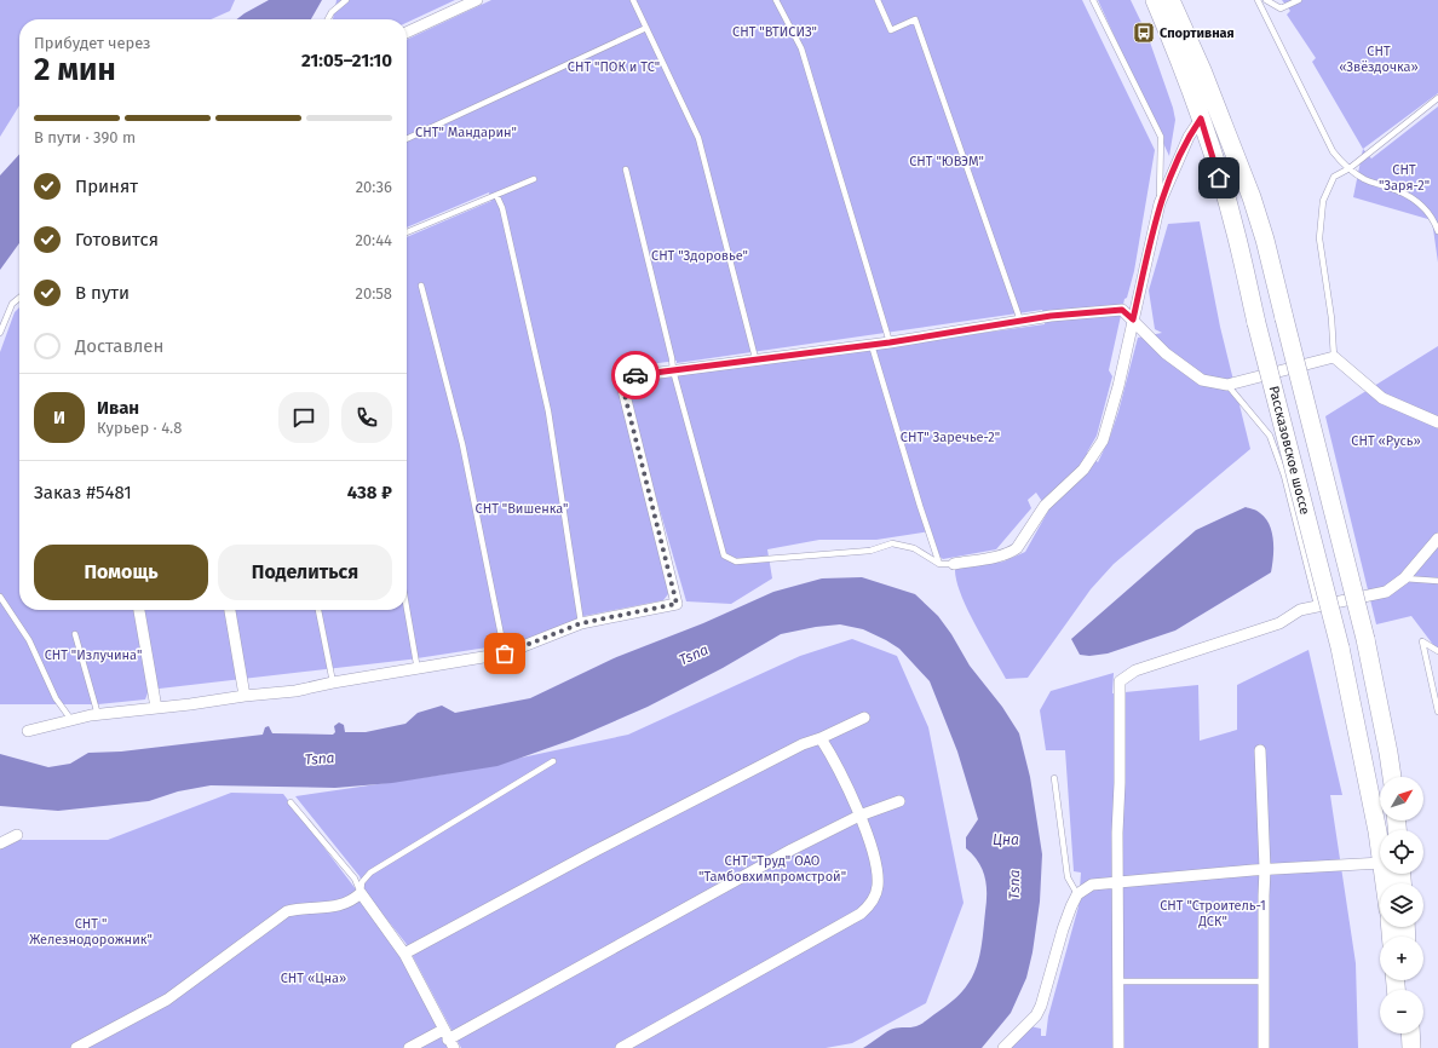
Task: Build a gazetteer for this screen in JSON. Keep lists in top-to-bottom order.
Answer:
{
  "streets": {
    "main road": ["Рассказовское шоссе"]
  },
  "water": ["Tsna", "Цна"],
  "parks": [
    "СНТ \"ВТИСИЗ\"",
    "СНТ «Звёздочка»",
    "СНТ \"ПОК и ТС\"",
    "СНТ\" Мандарин\"",
    "СНТ \"ЮВЭМ\"",
    "СНТ \"Заря-2\"",
    "СНТ \"Здоровье\"",
    "СНТ\" Заречье-2\"",
    "СНТ «Русь»",
    "СНТ \"Вишенка\"",
    "СНТ \"Излучина\"",
    "СНТ \"Труд\" ОАО \"Тамбовхимпромстрой\"",
    "СНТ \"Строитель-1 ДСК\"",
    "СНТ \" Железнодорожник\"",
    "СНТ «Цна»"
  ],
  "places": {
    "bus stop": ["Спортивная"]
  },
  "north": "top right",
  "page": {
    "heading": ["2 мин", "Прибудет через", "21:05–21:10"],
    "panel": [
      "Иван",
      "Курьер · 4.8",
      "Заказ #5481",
      "438 ₽"
    ],
    "bar": "В пути · 390 m",
    "list": [
      ["Принят", "20:36"],
      ["Готовится", "20:44"],
      ["В пути", "20:58"],
      "Доставлен"
    ],
    "round": "И",
    "buttons": ["Помощь", "Поделиться"],
    "map_buttons": ["+", "−"]
  }
}
